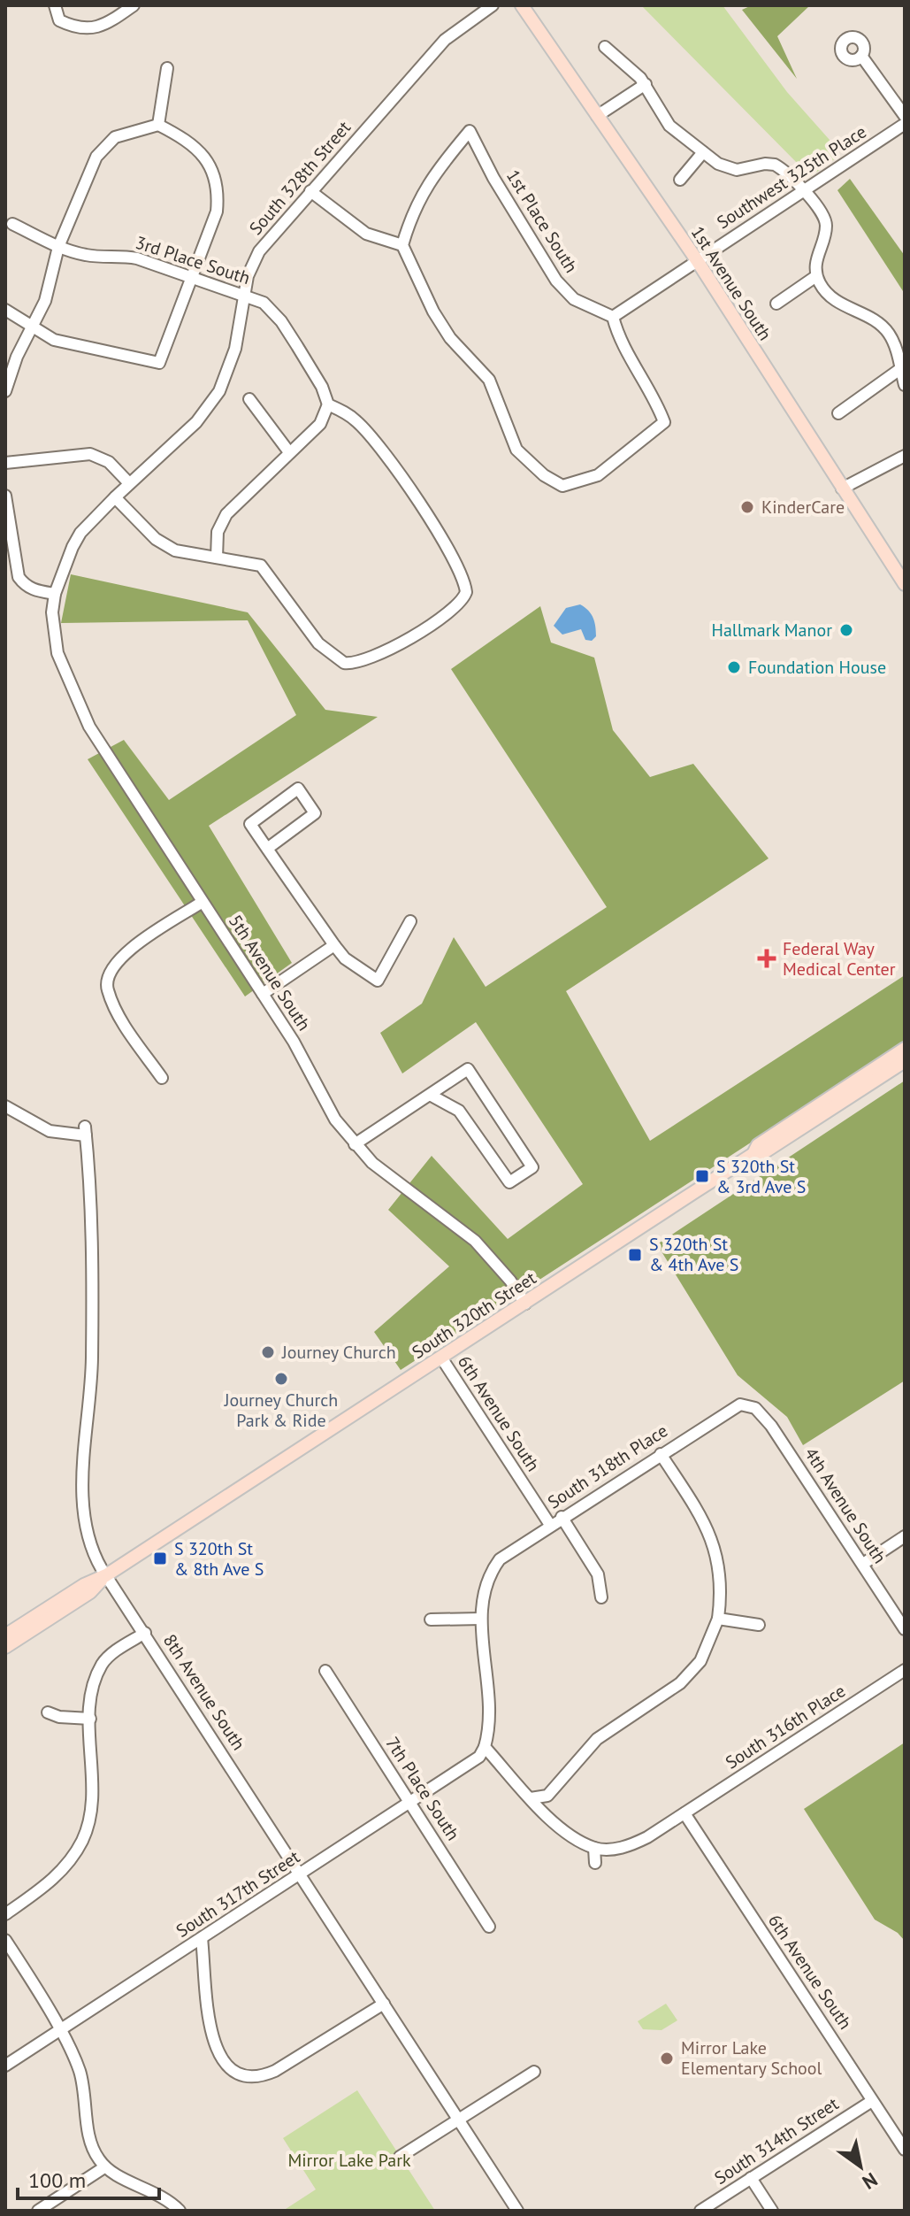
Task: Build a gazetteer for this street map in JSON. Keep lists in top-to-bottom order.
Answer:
{
  "streets": {
    "main road": ["1st Avenue South", "South 320th Street"],
    "street": [
      "Southwest 325th Place",
      "South 328th Street",
      "1st Place South",
      "3rd Place South",
      "5th Avenue South",
      "6th Avenue South",
      "South 318th Place",
      "4th Avenue South",
      "8th Avenue South",
      "South 316th Place",
      "7th Place South",
      "South 317th Street",
      "South 314th Street"
    ]
  },
  "crossings": [
    ["Southwest 325th Place", "1st Place South"],
    ["Southwest 325th Place", "1st Avenue South"],
    ["South 328th Street", "3rd Place South"],
    ["South 328th Street", "5th Avenue South"],
    ["5th Avenue South", "South 320th Street"],
    ["South 320th Street", "6th Avenue South"],
    ["South 320th Street", "8th Avenue South"],
    ["6th Avenue South", "South 318th Place"],
    ["6th Avenue South", "South 316th Place"],
    ["6th Avenue South", "South 314th Street"],
    ["South 318th Place", "4th Avenue South"],
    ["8th Avenue South", "South 317th Street"],
    ["7th Place South", "South 317th Street"]
  ],
  "parks": ["Mirror Lake Park"],
  "places": {
    "other": [
      "KinderCare",
      "Hallmark Manor",
      "Foundation House",
      "Journey Church",
      "Journey Church Park & Ride",
      "Mirror Lake Elementary School"
    ],
    "health": ["Federal Way Medical Center"],
    "transit": ["S 320th St & 3rd Ave S", "S 320th St & 4th Ave S", "S 320th St & 8th Ave S"]
  },
  "scale_bar": "100 m",
  "north": "bottom right"
}
